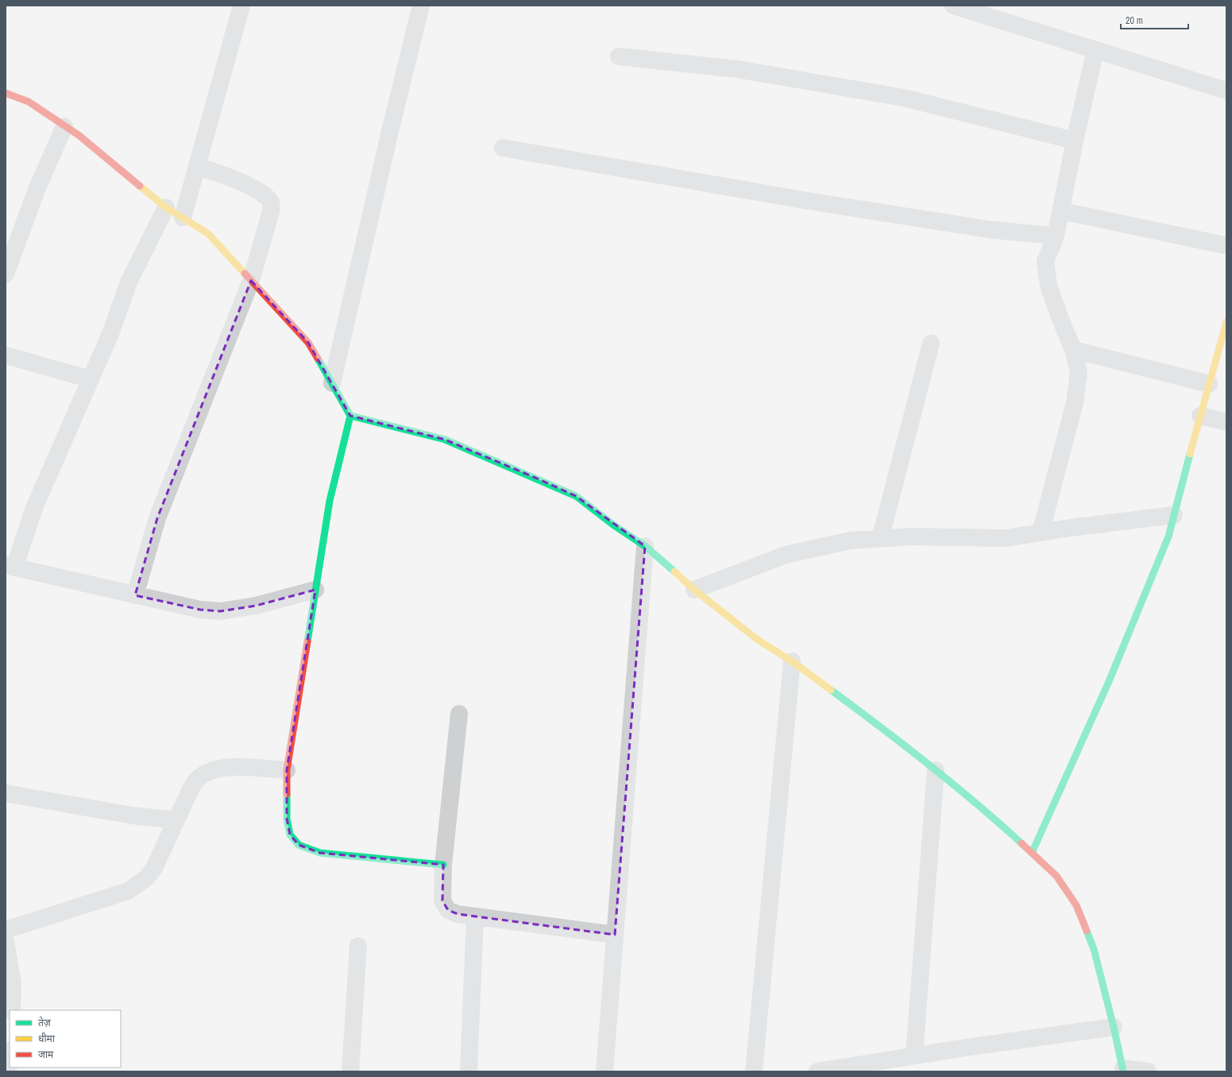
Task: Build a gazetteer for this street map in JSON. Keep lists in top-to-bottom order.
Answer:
{
  "legend": ["तेज़", "धीमा", "जाम"],
  "scale_bar": "20 m"
}
